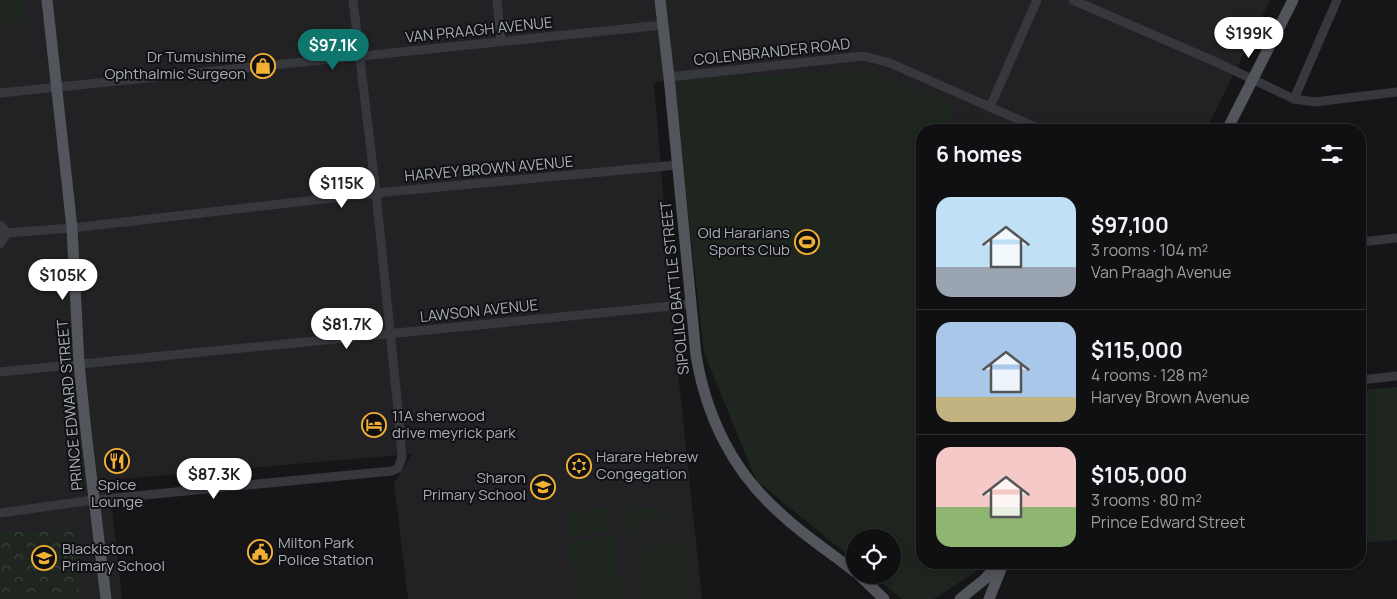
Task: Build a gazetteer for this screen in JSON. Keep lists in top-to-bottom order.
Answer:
{
  "streets": {
    "main road": ["SIPOLILO BATTLE STREET", "PRINCE EDWARD STREET"],
    "street": [
      "VAN PRAAGH AVENUE",
      "COLENBRANDER ROAD",
      "HARVEY BROWN AVENUE",
      "LAWSON AVENUE"
    ]
  },
  "crossings": [
    ["VAN PRAAGH AVENUE", "SIPOLILO BATTLE STREET"],
    ["VAN PRAAGH AVENUE", "PRINCE EDWARD STREET"],
    ["COLENBRANDER ROAD", "SIPOLILO BATTLE STREET"],
    ["HARVEY BROWN AVENUE", "SIPOLILO BATTLE STREET"],
    ["HARVEY BROWN AVENUE", "PRINCE EDWARD STREET"],
    ["SIPOLILO BATTLE STREET", "LAWSON AVENUE"],
    ["LAWSON AVENUE", "PRINCE EDWARD STREET"]
  ],
  "places": {
    "shop": ["Dr Tumushime Ophthalmic Surgeon"],
    "sports": ["Old Hararians Sports Club"],
    "hotel": ["11A sherwood drive meyrick park"],
    "restaurant": ["Spice Lounge"],
    "synagogue": ["Harare Hebrew Congegation"],
    "school or university": ["Sharon Primary School", "Blackiston Primary School"],
    "public building": ["Milton Park Police Station"]
  },
  "page": {
    "price": [
      "$199K",
      "$97.1K",
      "$115K",
      "$105K",
      "$81.7K",
      "$87.3K"
    ],
    "heading": "6 homes",
    "list": [
      {
        "name": "$97,100",
        "note": "3 rooms · 104 m² · Van Praagh Avenue"
      },
      {
        "name": "$115,000",
        "note": "4 rooms · 128 m² · Harvey Brown Avenue"
      },
      {
        "name": "$105,000",
        "note": "3 rooms · 80 m² · Prince Edward Street"
      }
    ]
  }
}
